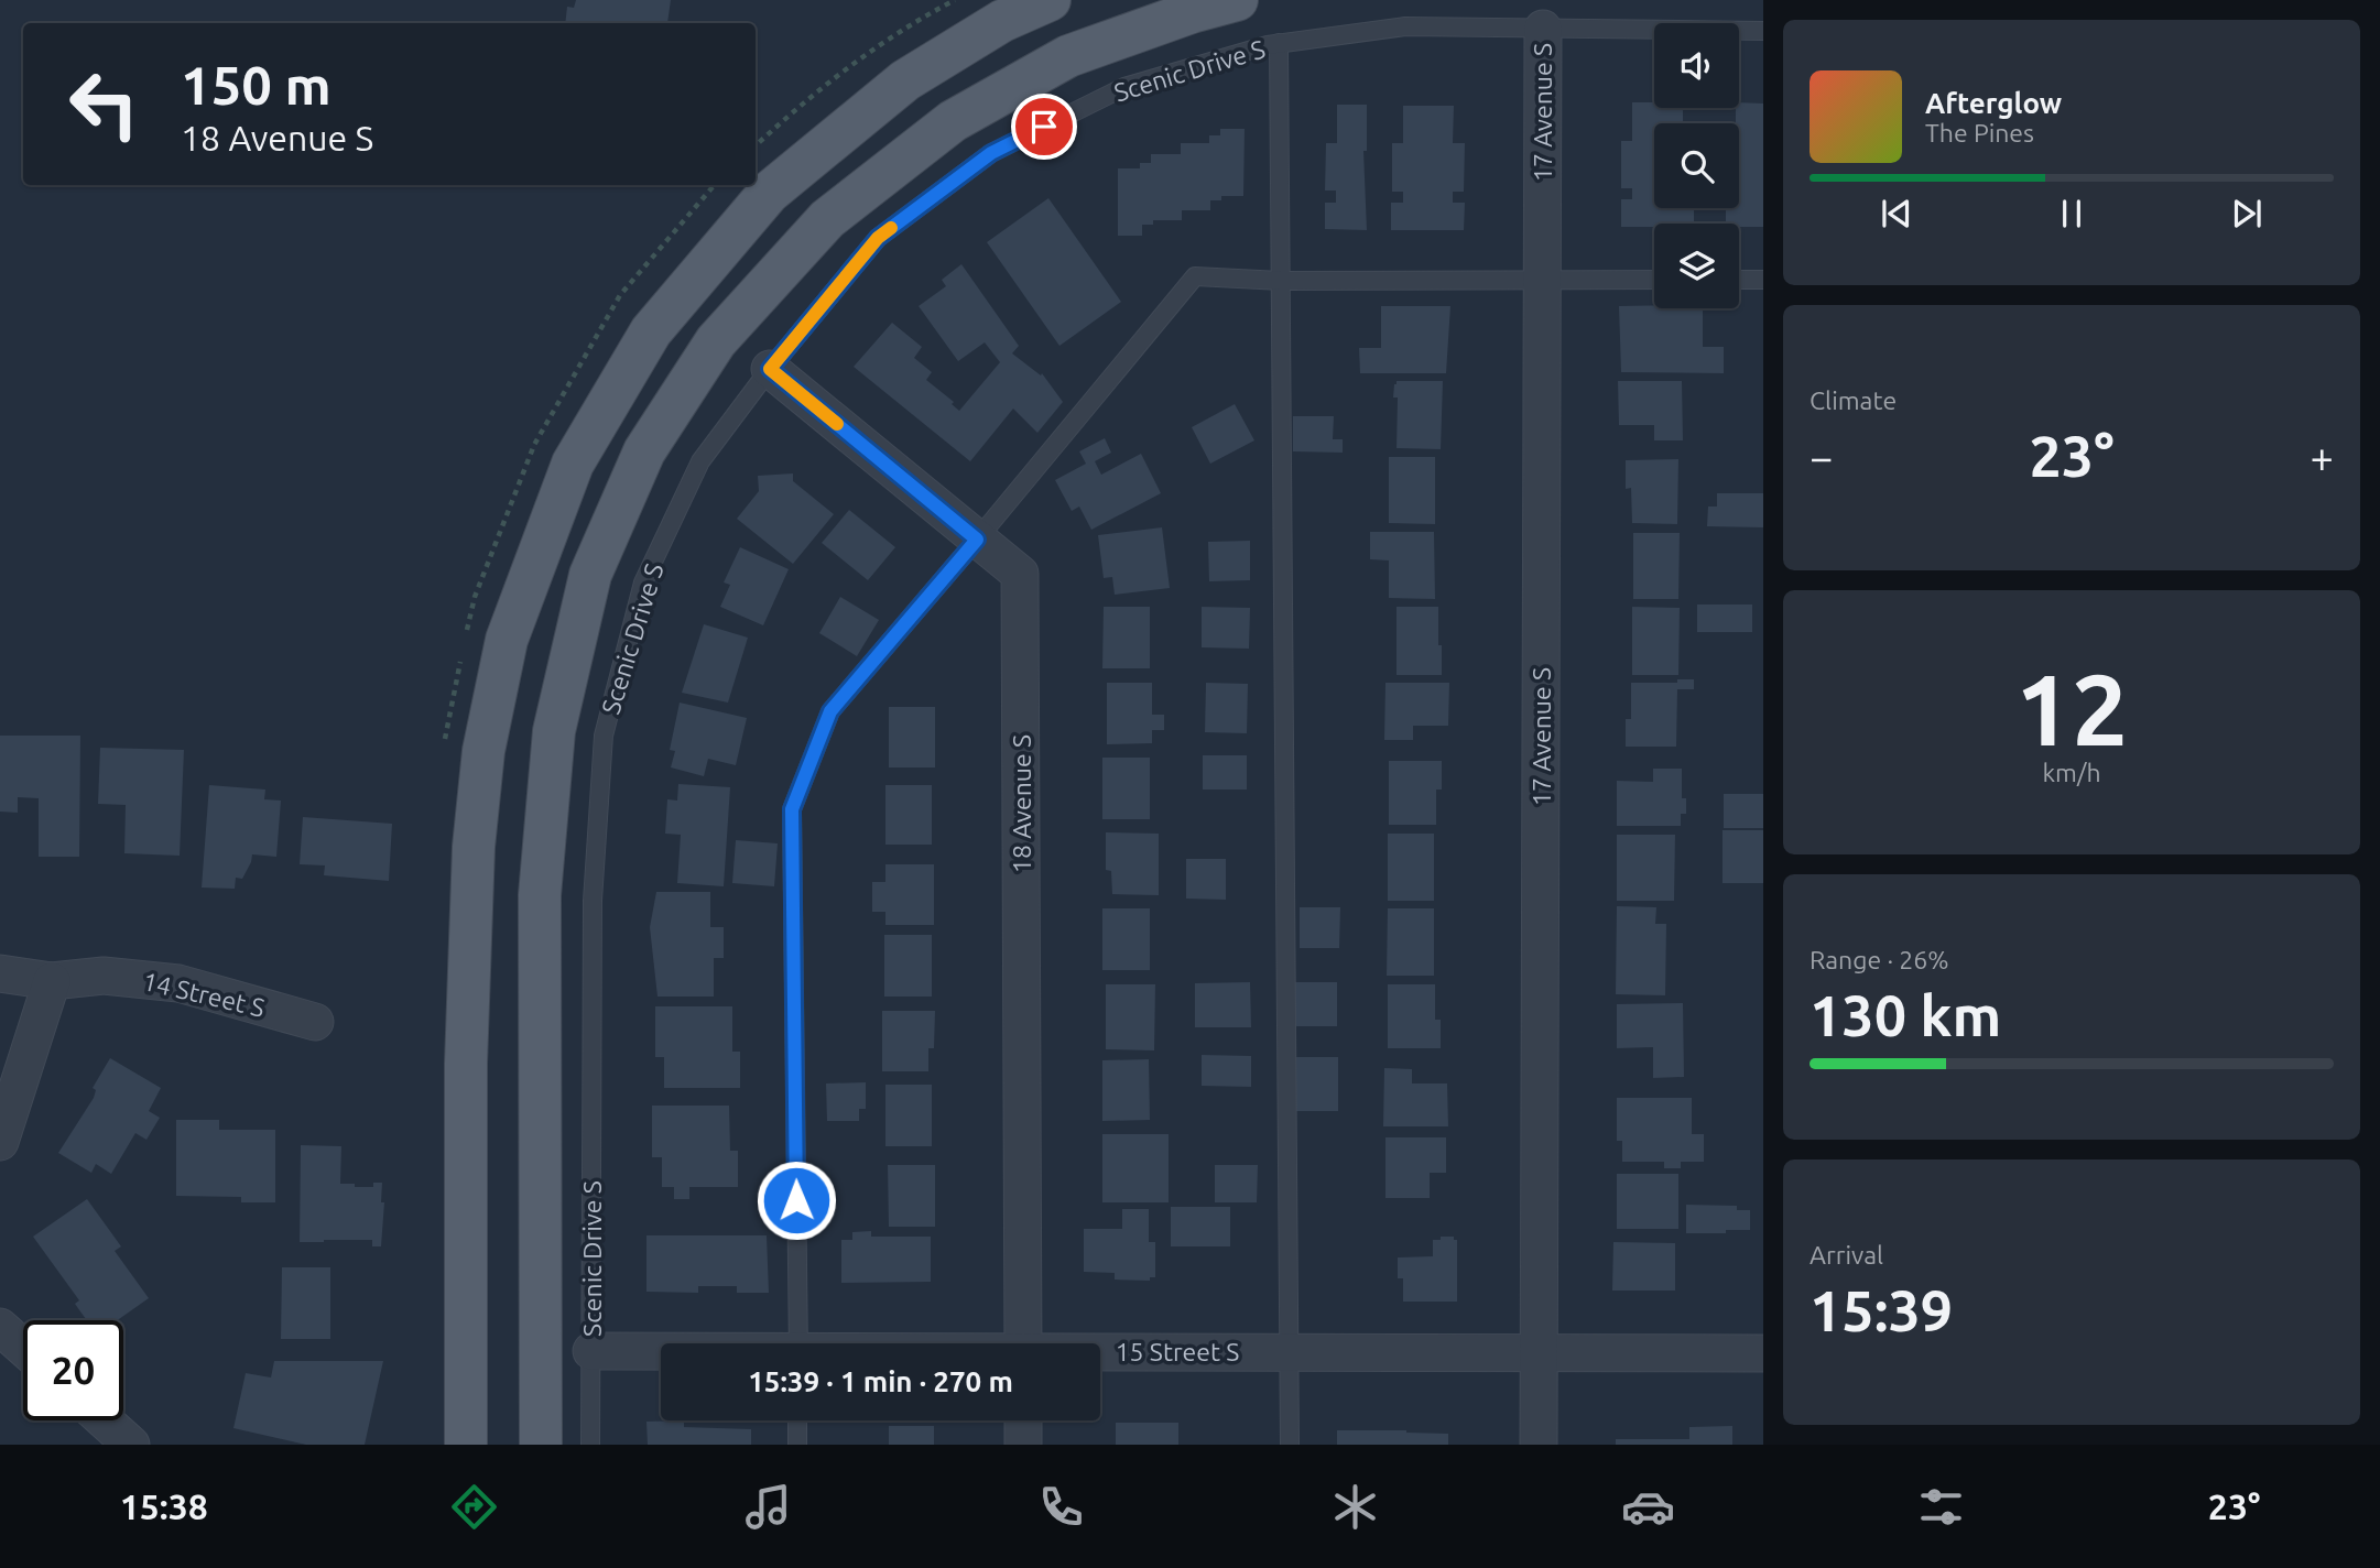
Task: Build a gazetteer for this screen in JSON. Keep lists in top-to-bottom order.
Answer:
{
  "streets": {
    "main road": ["Scenic Drive S"],
    "street": [
      "17 Avenue S",
      "18 Avenue S",
      "14 Street S",
      "15 Street S"
    ]
  },
  "crossings": [
    ["Scenic Drive S", "17 Avenue S"],
    ["Scenic Drive S", "18 Avenue S"],
    ["Scenic Drive S", "15 Street S"],
    ["17 Avenue S", "15 Street S"]
  ],
  "page": {
    "turn": ["150 m", "18 Avenue S"],
    "song": ["Afterglow", "The Pines"],
    "tile": [
      "Climate",
      ["12", "km/h"],
      ["Range · 26%", "130 km"],
      ["Arrival", "15:39"]
    ],
    "heat": ["−", "23°", "+"],
    "limit": "20",
    "trip": "15:39 · 1 min · 270 m",
    "tabs": ["15:38", "23°"]
  }
}
